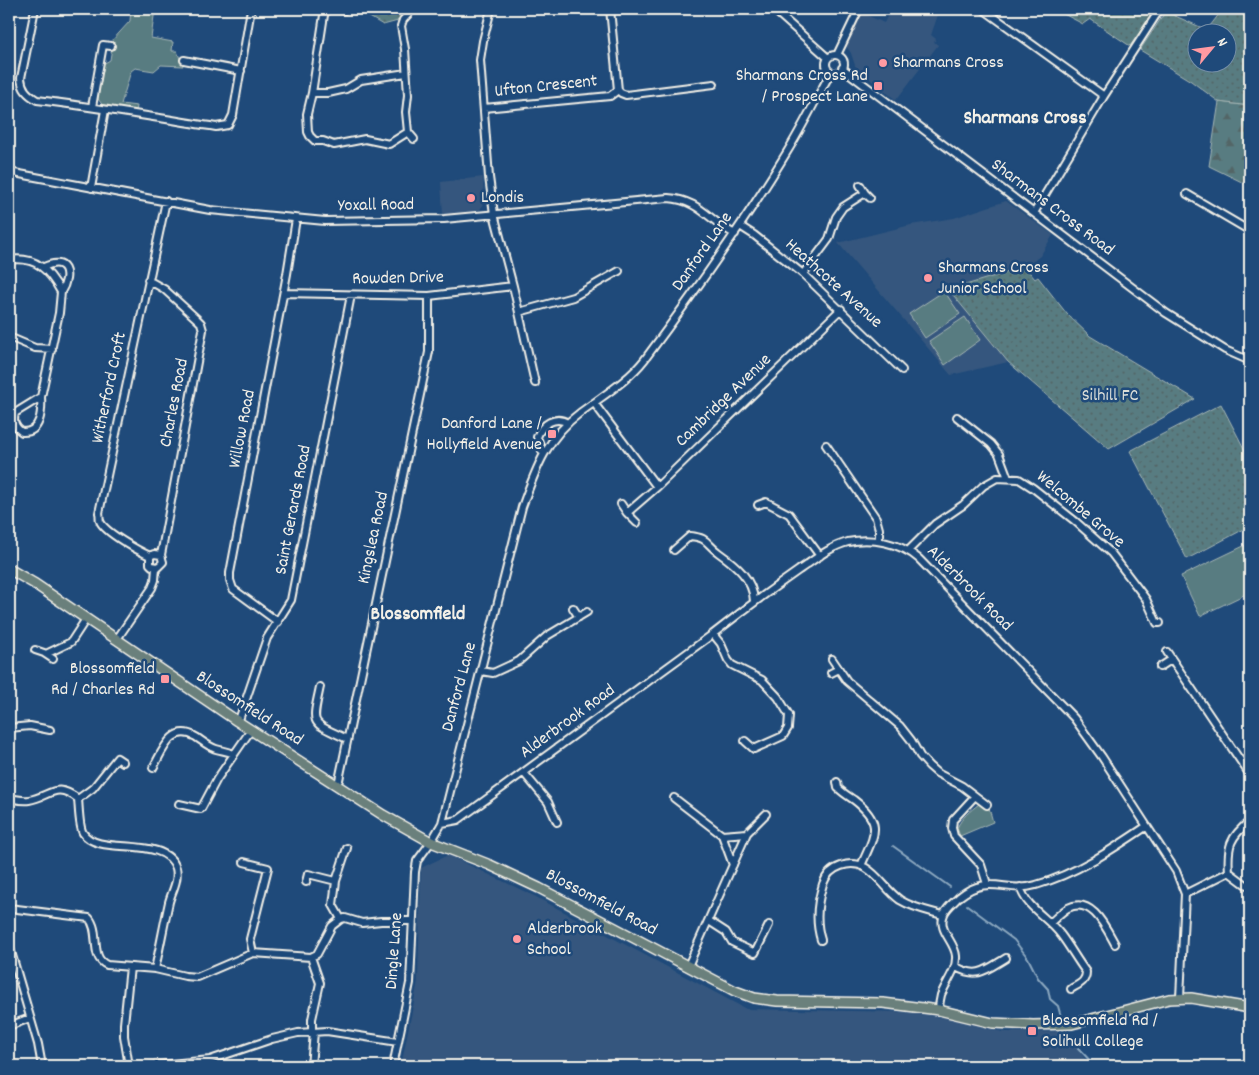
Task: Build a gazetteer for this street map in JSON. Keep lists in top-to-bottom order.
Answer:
{
  "streets": {
    "main road": ["Blossomfield Road"],
    "street": [
      "Ufton Crescent",
      "Yoxall Road",
      "Sharmans Cross Road",
      "Danford Lane",
      "Rowden Drive",
      "Heathcote Avenue",
      "Witherford Croft",
      "Cambridge Avenue",
      "Charles Road",
      "Willow Road",
      "Saint Gerards Road",
      "Welcombe Grove",
      "Kingslea Road",
      "Alderbrook Road",
      "Dingle Lane"
    ]
  },
  "crossings": [
    ["Yoxall Road", "Danford Lane"],
    ["Yoxall Road", "Witherford Croft"],
    ["Yoxall Road", "Willow Road"],
    ["Sharmans Cross Road", "Danford Lane"],
    ["Danford Lane", "Heathcote Avenue"],
    ["Danford Lane", "Alderbrook Road"],
    ["Danford Lane", "Blossomfield Road"],
    ["Danford Lane", "Dingle Lane"],
    ["Rowden Drive", "Willow Road"],
    ["Rowden Drive", "Saint Gerards Road"],
    ["Rowden Drive", "Kingslea Road"],
    ["Heathcote Avenue", "Cambridge Avenue"],
    ["Witherford Croft", "Charles Road"],
    ["Charles Road", "Blossomfield Road"],
    ["Willow Road", "Saint Gerards Road"],
    ["Saint Gerards Road", "Blossomfield Road"],
    ["Welcombe Grove", "Alderbrook Road"],
    ["Kingslea Road", "Blossomfield Road"],
    ["Alderbrook Road", "Blossomfield Road"],
    ["Blossomfield Road", "Dingle Lane"]
  ],
  "districts": ["Sharmans Cross", "Blossomfield"],
  "parks": ["Silhill FC"],
  "places": {
    "other": [
      "Sharmans Cross",
      "Londis",
      "Sharmans Cross Junior School",
      "Alderbrook School"
    ],
    "transit": [
      "Sharmans Cross Rd / Prospect Lane",
      "Danford Lane / Hollyfield Avenue",
      "Blossomfield Rd / Charles Rd",
      "Blossomfield Rd / Solihull College"
    ]
  },
  "north": "top right"
}
